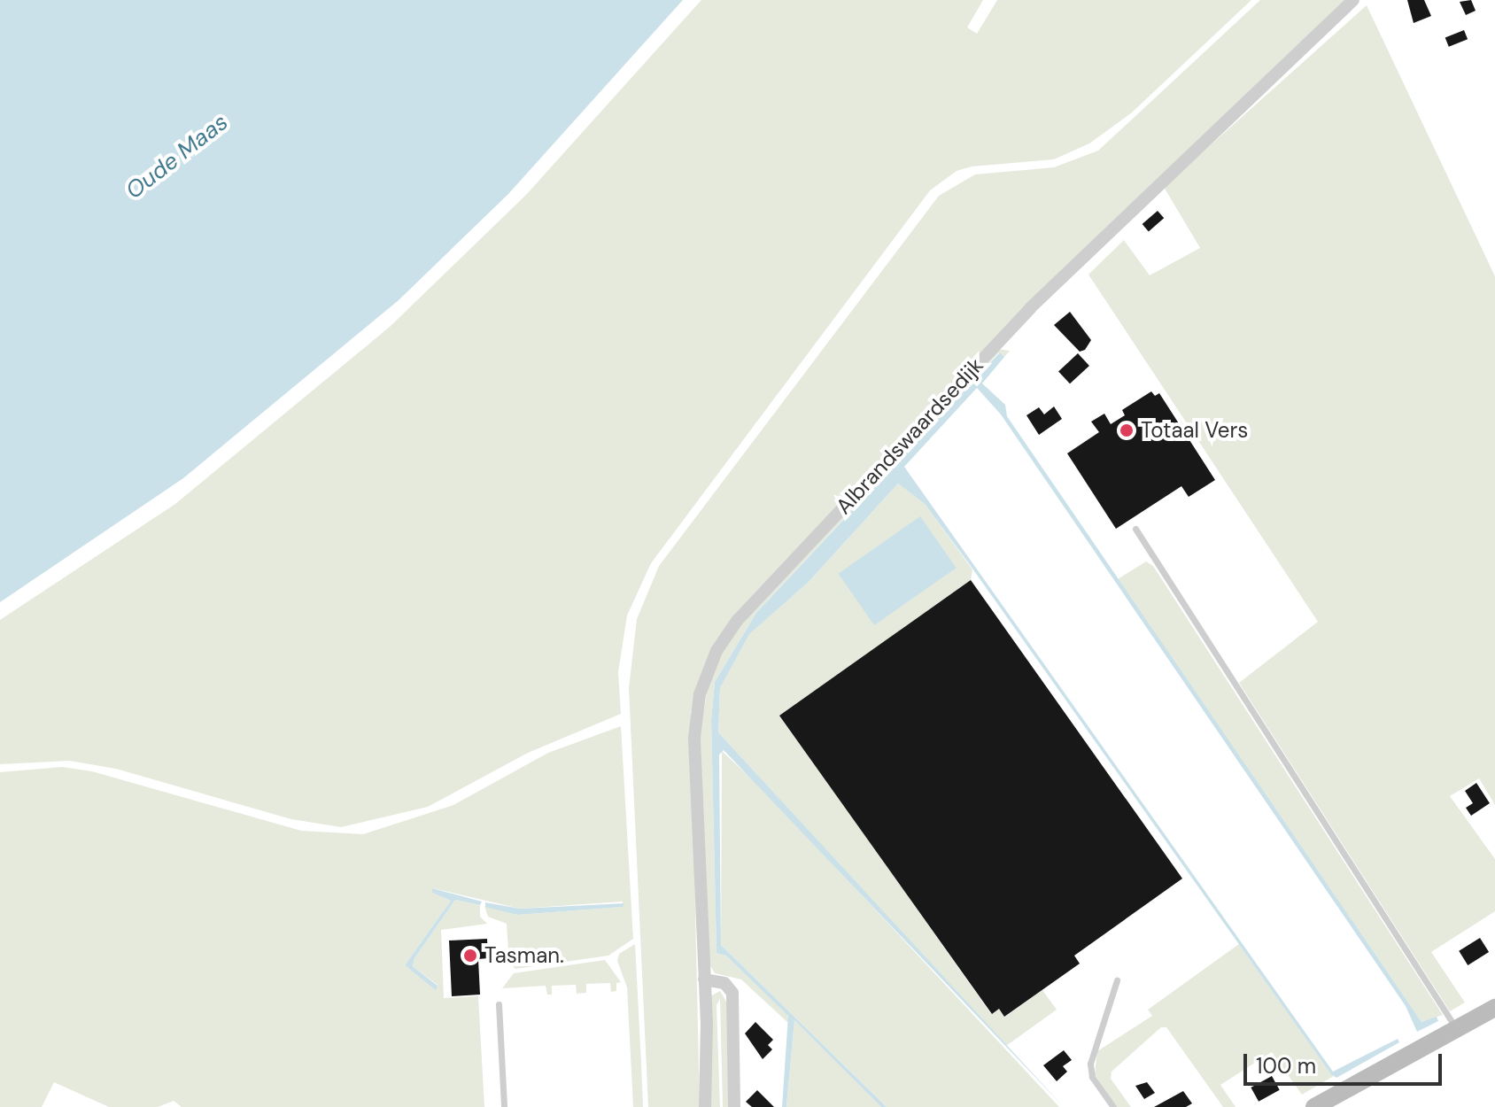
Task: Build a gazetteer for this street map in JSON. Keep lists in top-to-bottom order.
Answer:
{
  "streets": {
    "street": ["Albrandswaardsedijk"]
  },
  "water": ["Oude Maas"],
  "places": ["Totaal Vers", "Tasman."],
  "scale_bar": "100 m"
}
